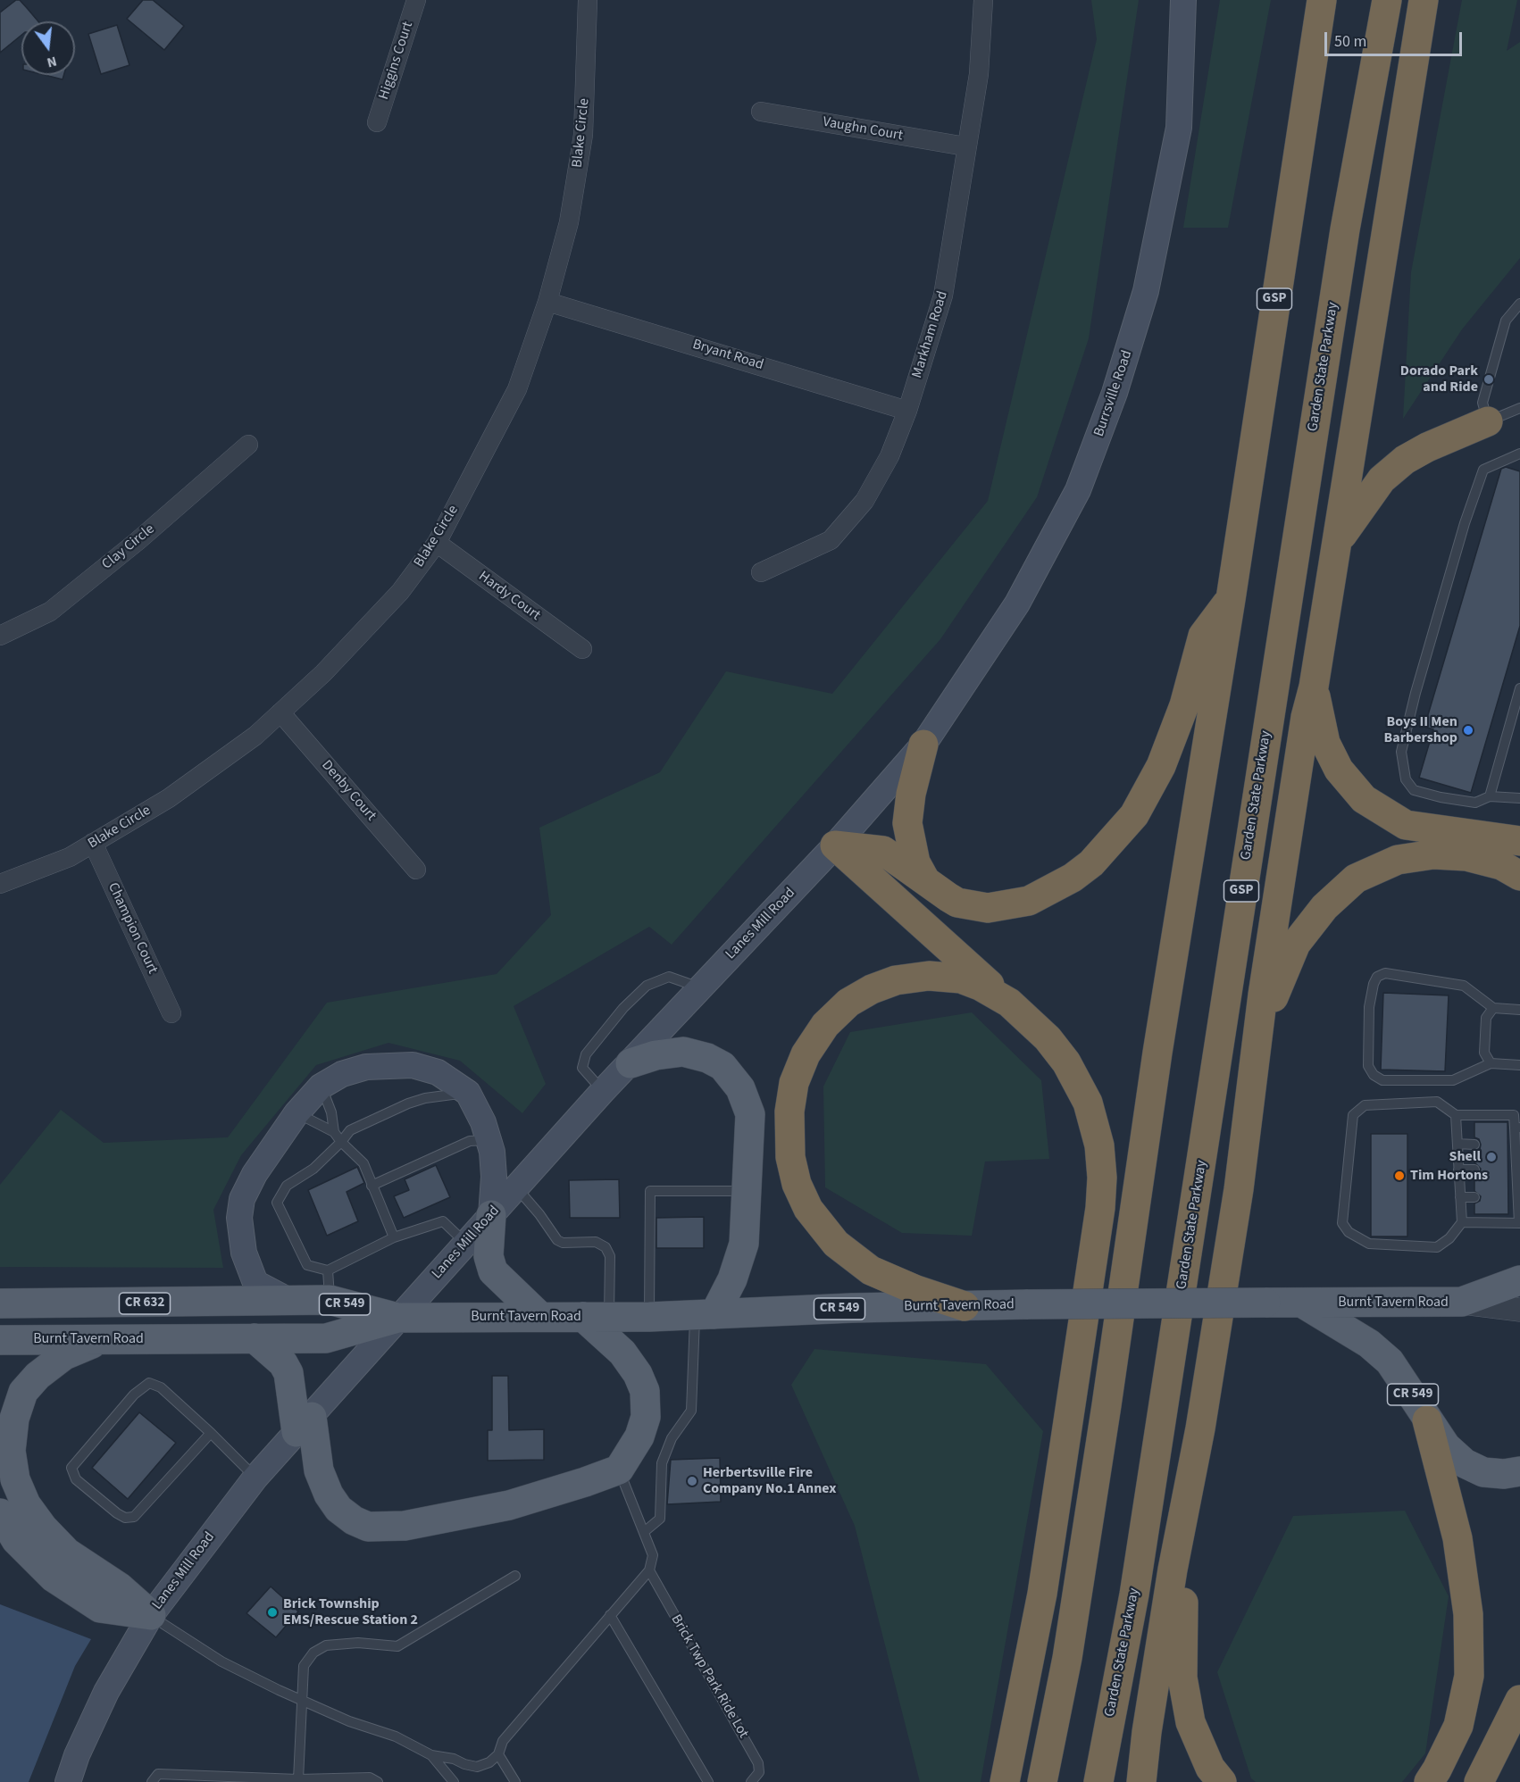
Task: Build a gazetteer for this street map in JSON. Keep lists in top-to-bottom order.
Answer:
{
  "streets": {
    "highway": ["GSP", "Garden State Parkway"],
    "main road": [
      "Burrsville Road",
      "Lanes Mill Road",
      "Burnt Tavern Road",
      "CR 632",
      "CR 549"
    ],
    "street": [
      "Higgins Court",
      "Vaughn Court",
      "Blake Circle",
      "Markham Road",
      "Bryant Road",
      "Clay Circle",
      "Hardy Court",
      "Denby Court",
      "Champion Court"
    ],
    "lane": ["Brick Twp Park Ride Lot"]
  },
  "crossings": [
    ["Vaughn Court", "Markham Road"],
    ["Blake Circle", "Bryant Road"],
    ["Blake Circle", "Hardy Court"],
    ["Blake Circle", "Denby Court"],
    ["Blake Circle", "Champion Court"],
    ["Markham Road", "Bryant Road"],
    ["Burrsville Road", "Lanes Mill Road"],
    ["Lanes Mill Road", "Burnt Tavern Road"],
    ["Lanes Mill Road", "CR 549"],
    ["Burnt Tavern Road", "CR 549"]
  ],
  "places": [
    "Dorado Park and Ride",
    "Boys II Men Barbershop",
    "Shell",
    "Tim Hortons",
    "Herbertsville Fire Company No.1 Annex",
    "Brick Township EMS/Rescue Station 2"
  ],
  "scale_bar": "50 m",
  "north": "bottom"
}
